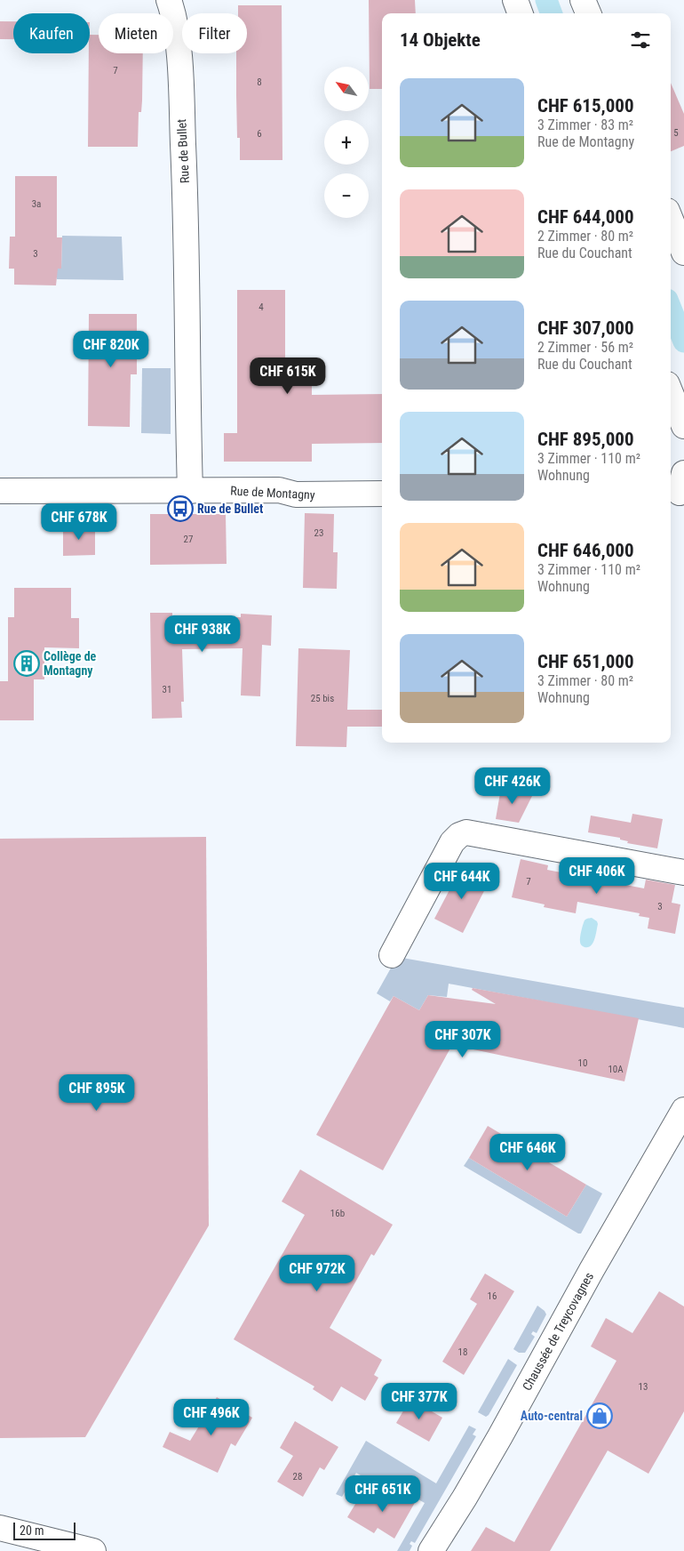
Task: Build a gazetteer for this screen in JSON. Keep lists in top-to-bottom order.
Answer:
{
  "streets": {
    "main road": ["Rue de Bullet", "Rue de Montagny", "Chaussée de Treycovagnes"]
  },
  "crossings": [
    ["Rue de Bullet", "Rue de Montagny"]
  ],
  "places": {
    "bus stop": ["Rue de Bullet"],
    "building": ["Collège de Montagny"],
    "shop": ["Auto-central"]
  },
  "house_numbers": [
    "7",
    "8",
    "5",
    "6",
    "3a",
    "3",
    "4",
    "23",
    "27",
    "31",
    "25 bis",
    "7",
    "3",
    "10",
    "10A",
    "16b",
    "16",
    "18",
    "13",
    "28"
  ],
  "scale_bar": "20 m",
  "north": "top left",
  "page": {
    "chip": ["Kaufen", "Mieten", "Filter"],
    "heading": "14 Objekte",
    "map_buttons": ["+", "−"],
    "list": [
      {
        "name": "CHF 615,000",
        "note": "3 Zimmer · 83 m² · Rue de Montagny"
      },
      {
        "name": "CHF 644,000",
        "note": "2 Zimmer · 80 m² · Rue du Couchant"
      },
      {
        "name": "CHF 307,000",
        "note": "2 Zimmer · 56 m² · Rue du Couchant"
      },
      {
        "name": "CHF 895,000",
        "note": "3 Zimmer · 110 m² · Wohnung"
      },
      {
        "name": "CHF 646,000",
        "note": "3 Zimmer · 110 m² · Wohnung"
      },
      {
        "name": "CHF 651,000",
        "note": "3 Zimmer · 80 m² · Wohnung"
      }
    ],
    "price": [
      "CHF 820K",
      "CHF 615K",
      "CHF 678K",
      "CHF 938K",
      "CHF 426K",
      "CHF 406K",
      "CHF 644K",
      "CHF 307K",
      "CHF 895K",
      "CHF 646K",
      "CHF 972K",
      "CHF 377K",
      "CHF 496K",
      "CHF 651K"
    ],
    "scale": "20 m"
  }
}
